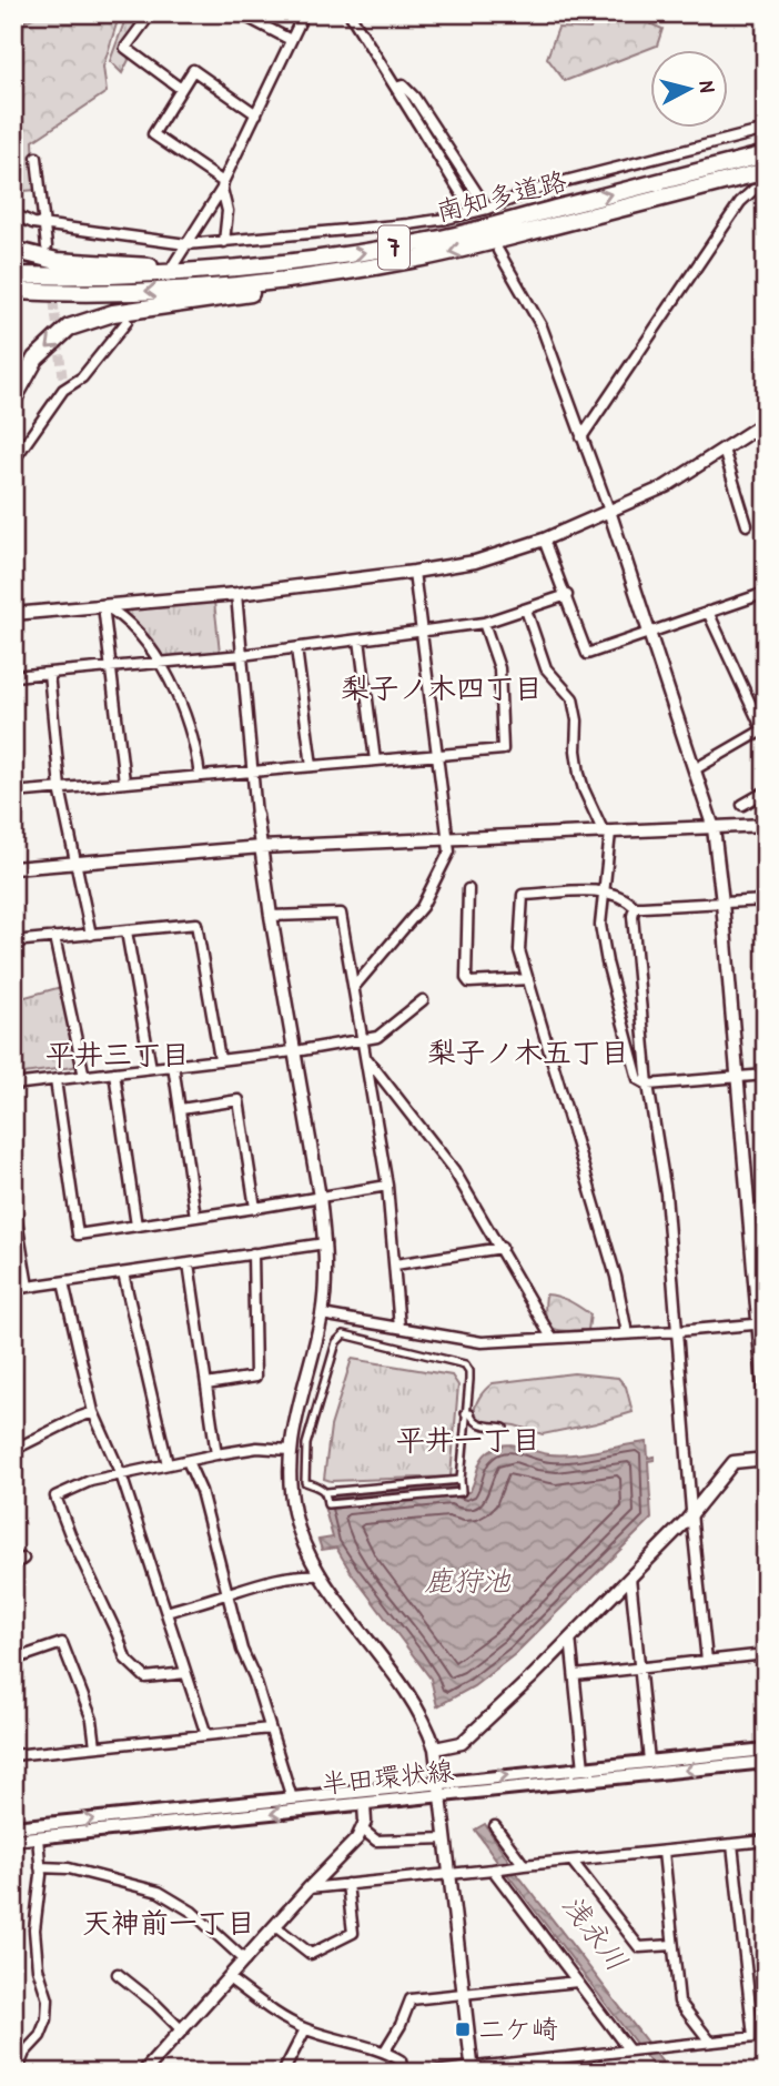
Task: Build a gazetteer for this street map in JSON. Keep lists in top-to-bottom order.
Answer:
{
  "streets": {
    "highway": ["南知多道路", "7"],
    "main road": ["半田環状線"]
  },
  "districts": [
    "梨子ノ木四丁目",
    "梨子ノ木五丁目",
    "平井三丁目",
    "平井一丁目",
    "天神前一丁目"
  ],
  "water": ["鹿狩池", "浅永川"],
  "places": {
    "transit": ["二ケ崎"]
  },
  "north": "right"
}
